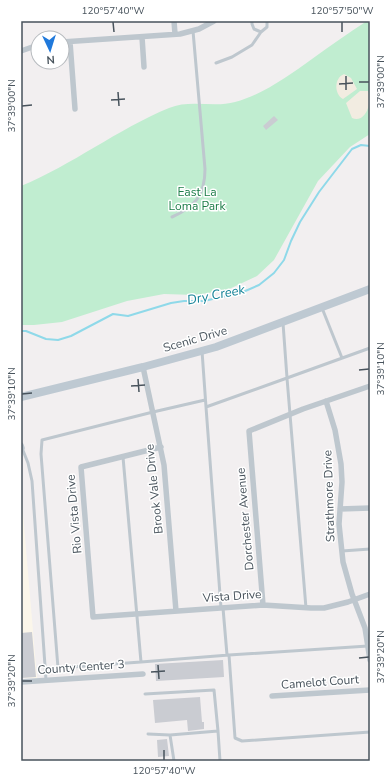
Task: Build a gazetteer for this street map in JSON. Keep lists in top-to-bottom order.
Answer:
{
  "streets": {
    "main road": ["Scenic Drive"],
    "street": [
      "Brook Vale Drive",
      "Strathmore Drive",
      "Rio Vista Drive",
      "Dorchester Avenue",
      "Vista Drive",
      "County Center 3",
      "Camelot Court"
    ]
  },
  "crossings": [
    ["Scenic Drive", "Brook Vale Drive"],
    ["Brook Vale Drive", "Rio Vista Drive"],
    ["Brook Vale Drive", "Vista Drive"],
    ["Strathmore Drive", "Vista Drive"],
    ["Rio Vista Drive", "Vista Drive"],
    ["Dorchester Avenue", "Vista Drive"]
  ],
  "water": ["Dry Creek"],
  "parks": ["East La Loma Park"],
  "north": "bottom",
  "coordinates": [
    "120°57'40\"W",
    "120°57'50\"W",
    "37°39'00\"N",
    "37°39'10\"N",
    "37°39'20\"N"
  ]
}
